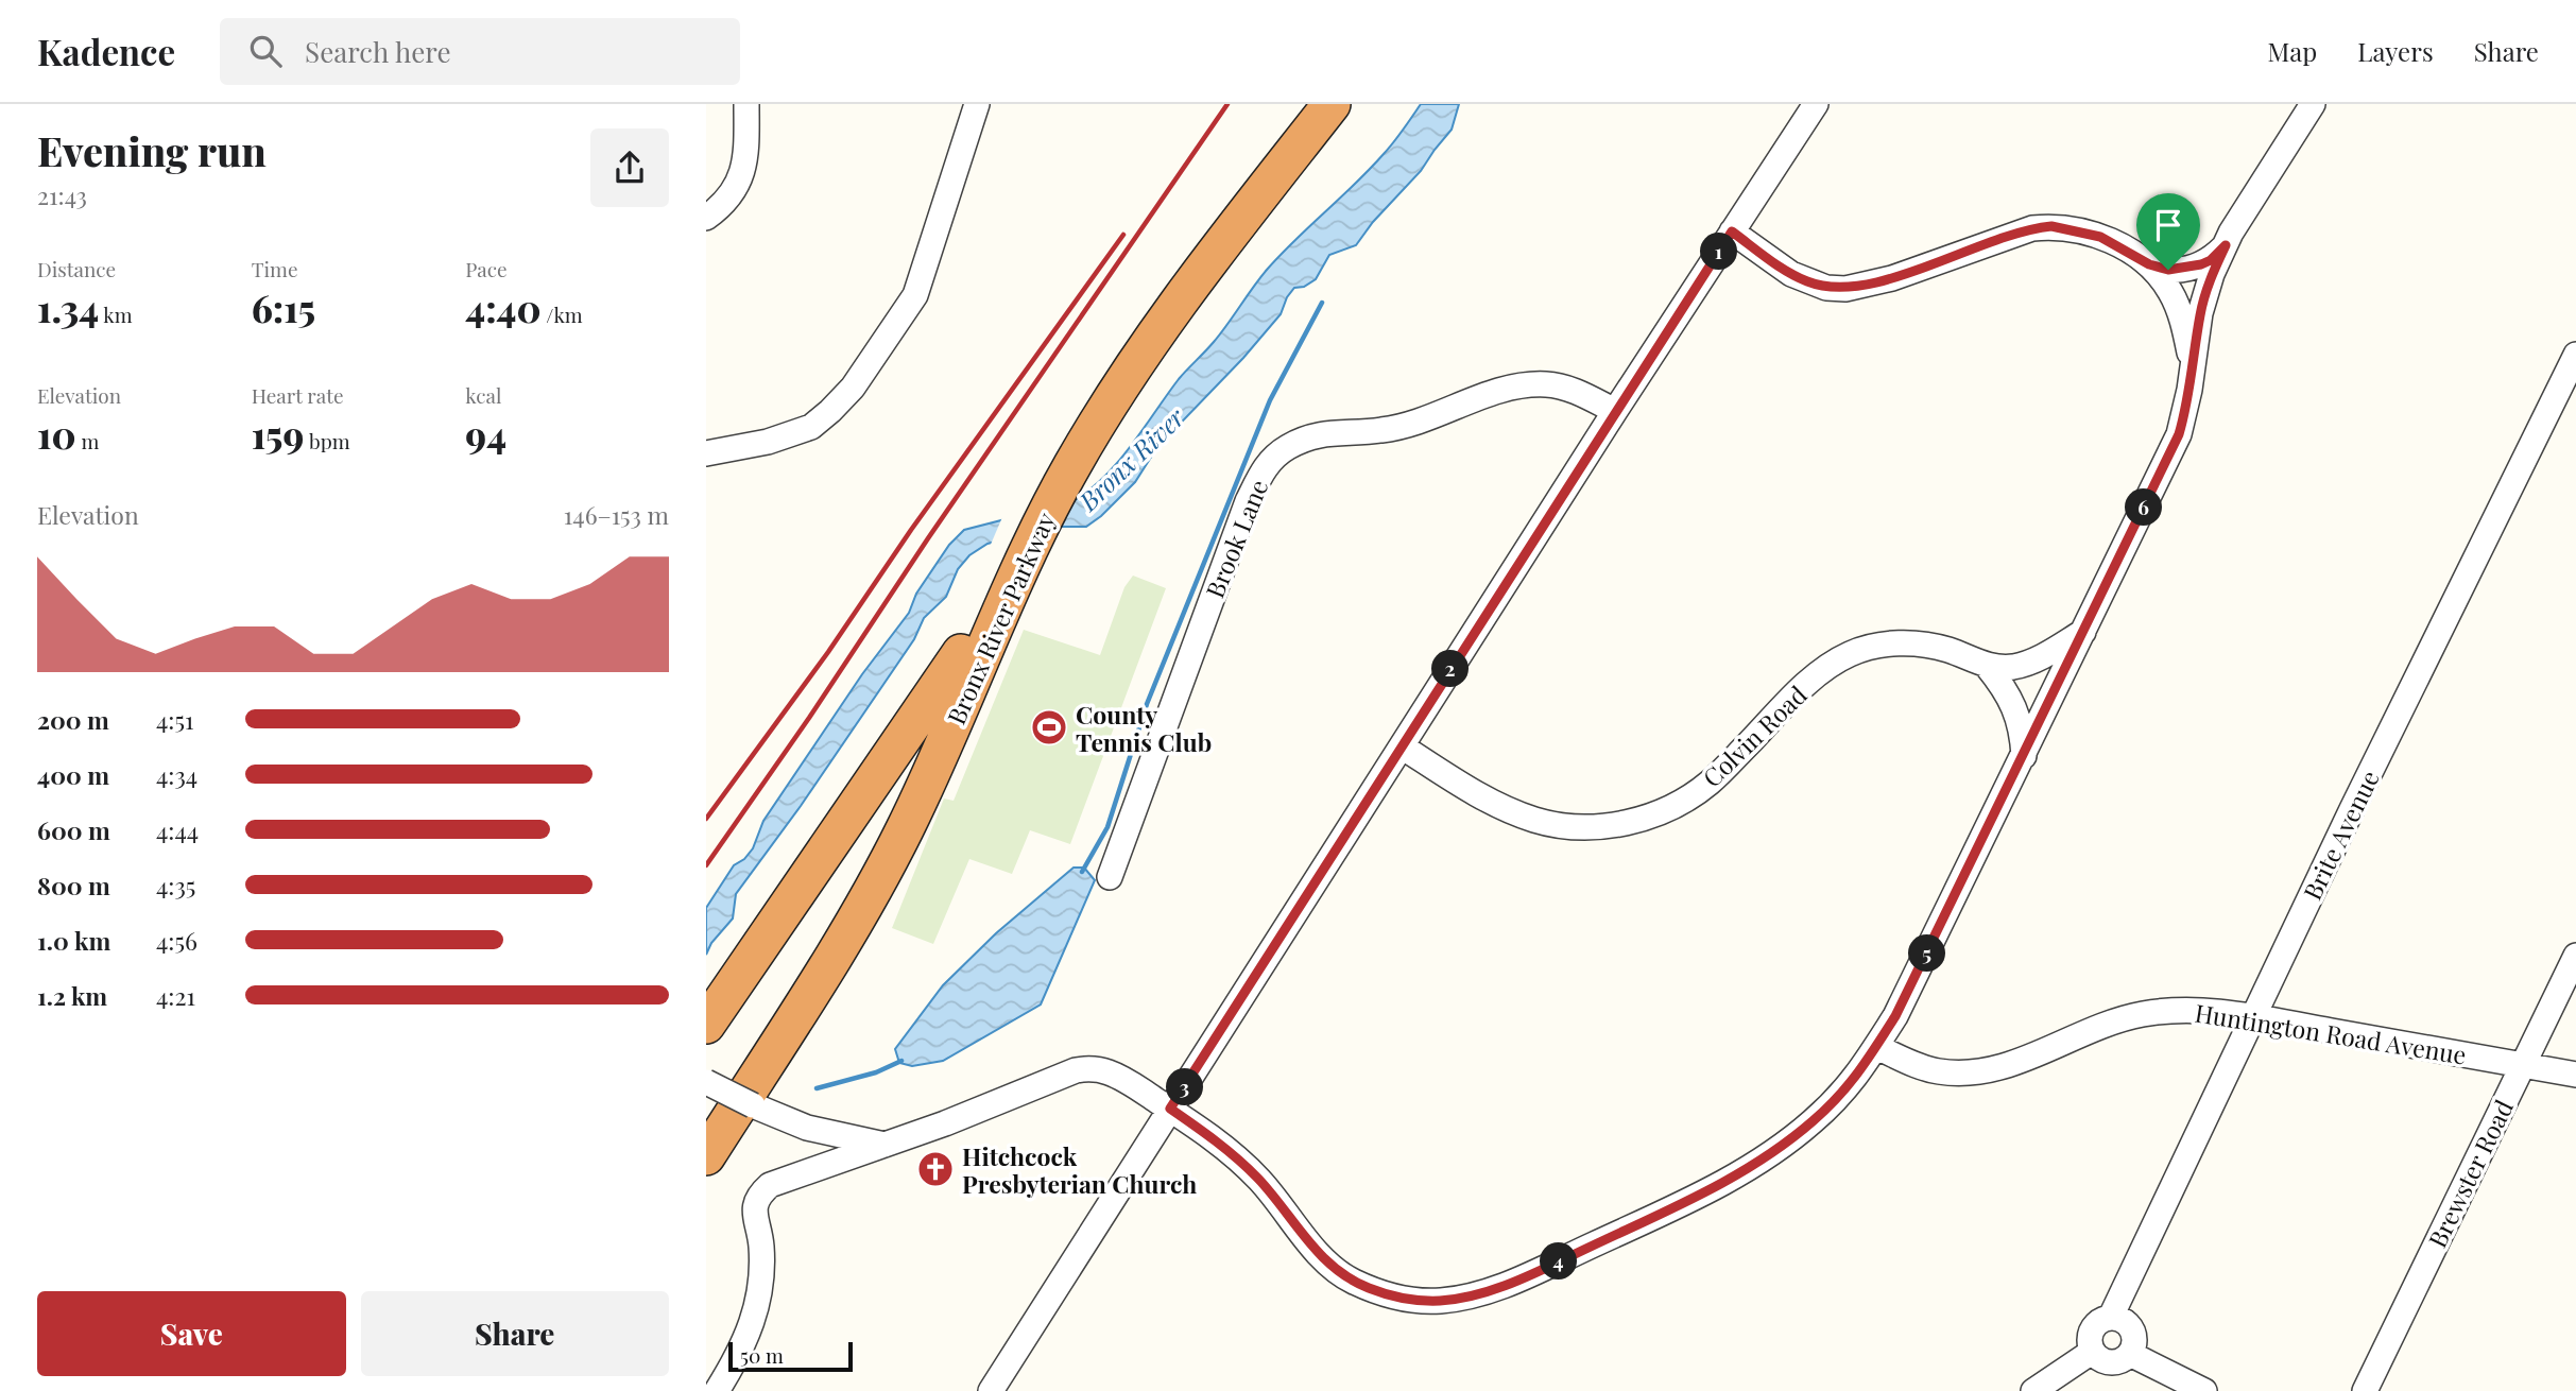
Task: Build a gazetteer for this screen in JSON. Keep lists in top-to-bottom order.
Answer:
{
  "streets": {
    "highway": ["Bronx River Parkway"],
    "street": [
      "Brook Lane",
      "Colvin Road",
      "Brite Avenue",
      "Huntington Road Avenue",
      "Brewster Road"
    ]
  },
  "crossings": [
    ["Brite Avenue", "Huntington Road Avenue"],
    ["Huntington Road Avenue", "Brewster Road"]
  ],
  "water": ["Bronx River"],
  "places": {
    "sports": ["County Tennis Club"],
    "church": ["Hitchcock Presbyterian Church"]
  },
  "scale_bar": "50 m",
  "page": {
    "header": "Kadence",
    "search": "Search here",
    "nav": ["Map", "Layers", "Share"],
    "heading": ["Evening run", "21:43"],
    "stats": [
      ["Distance", "1.34 km"],
      ["Time", "6:15"],
      ["Pace", "4:40 /km"],
      ["Elevation", "10 m"],
      ["Heart rate", "159 bpm"],
      ["kcal", "94"]
    ],
    "pins": [
      "1",
      "6",
      "2",
      "5",
      "3",
      "4"
    ],
    "chart": ["Elevation", "146–153 m"],
    "list": [
      {
        "name": "200 m",
        "note": "4:51"
      },
      {
        "name": "400 m",
        "note": "4:34"
      },
      {
        "name": "600 m",
        "note": "4:44"
      },
      {
        "name": "800 m",
        "note": "4:35"
      },
      {
        "name": "1.0 km",
        "note": "4:56"
      },
      {
        "name": "1.2 km",
        "note": "4:21"
      }
    ],
    "buttons": ["Save", "Share"],
    "scale": "50 m"
  }
}
